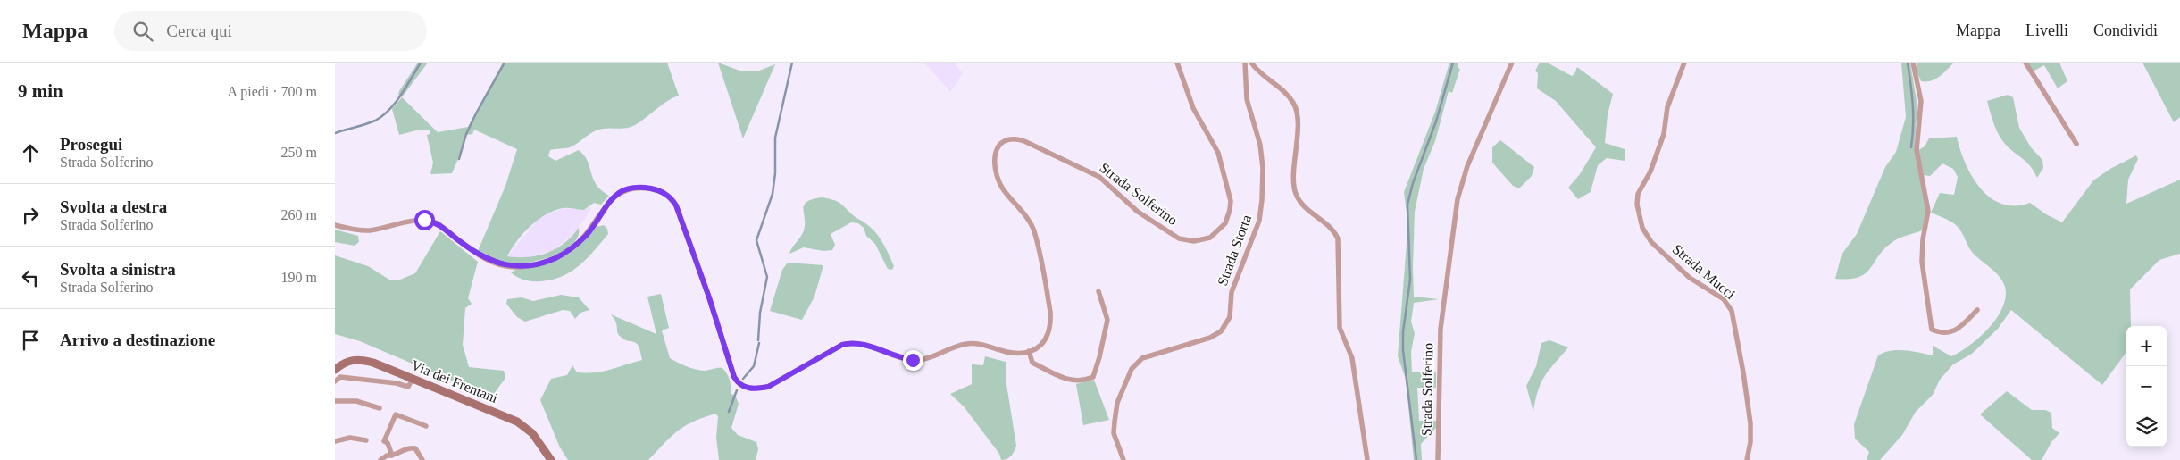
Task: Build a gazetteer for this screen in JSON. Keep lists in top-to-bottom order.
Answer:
{
  "streets": {
    "main road": ["Via dei Frentani"],
    "street": ["Strada Solferino", "Strada Storta", "Strada Mucci"]
  },
  "page": {
    "header": "Mappa",
    "search": "Cerca qui",
    "nav": ["Mappa", "Livelli", "Condividi"],
    "heading": ["9 min", "A piedi · 700 m"],
    "list": [
      ["Prosegui", "Strada Solferino", "250 m"],
      ["Svolta a destra", "Strada Solferino", "260 m"],
      ["Svolta a sinistra", "Strada Solferino", "190 m"],
      "Arrivo a destinazione"
    ],
    "map_buttons": ["+", "−"]
  }
}
